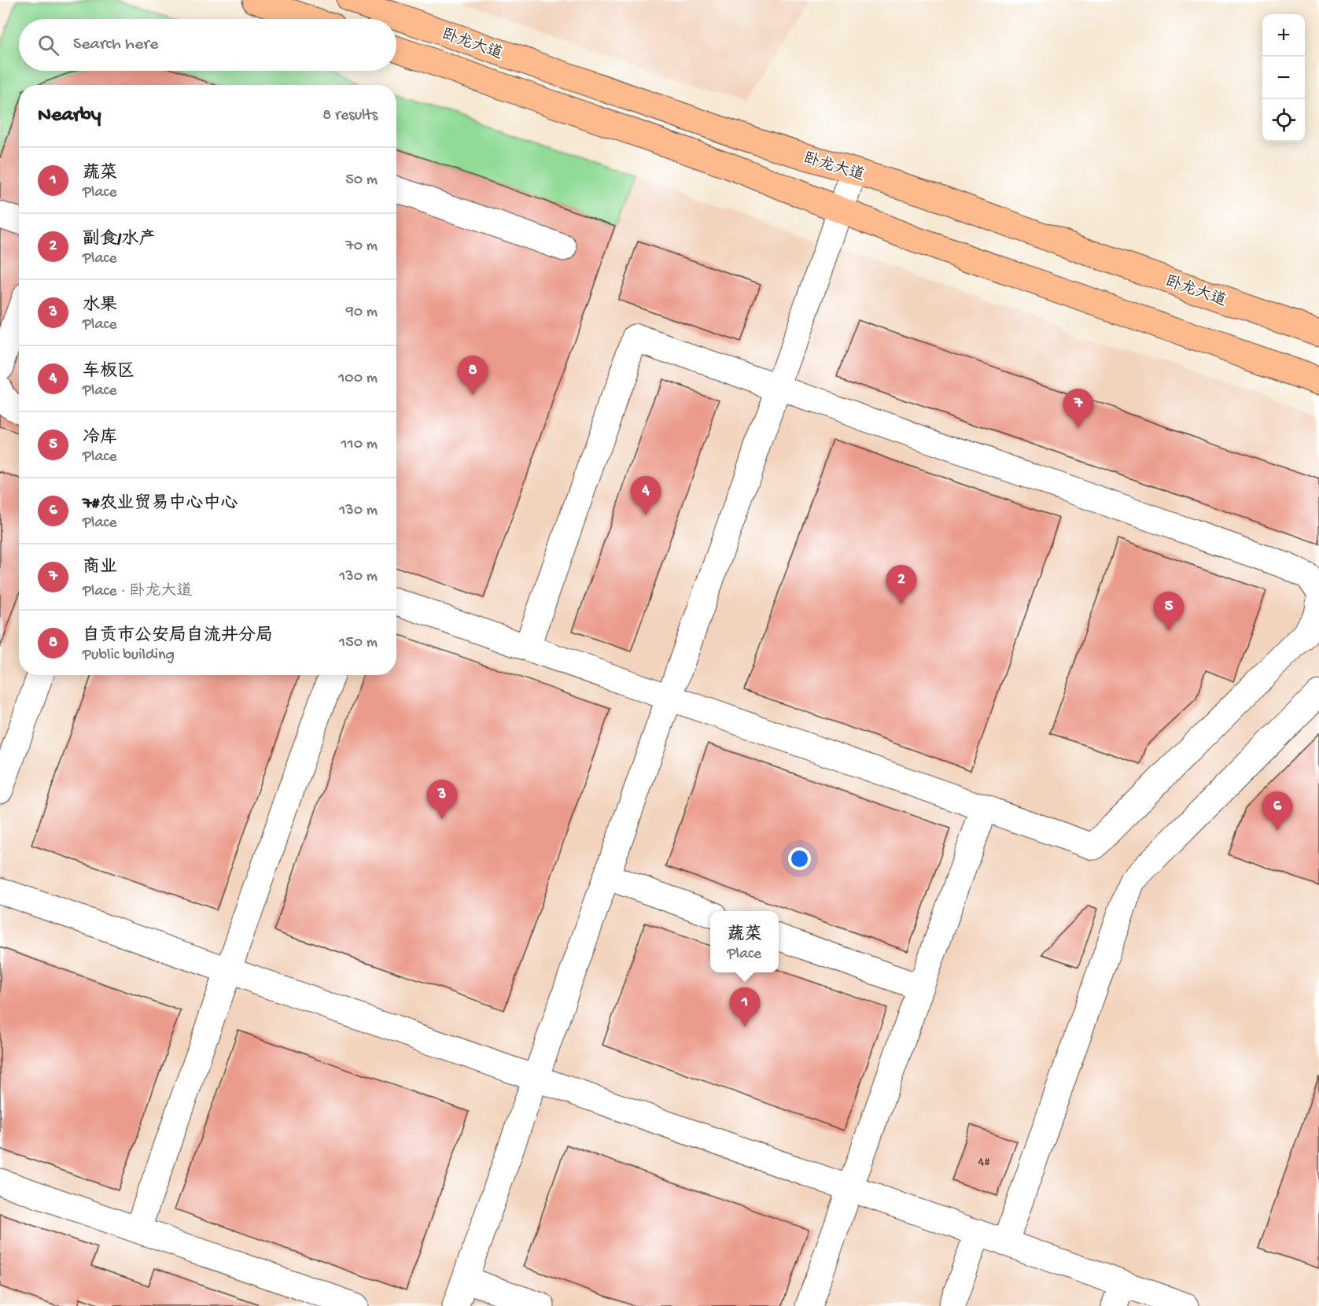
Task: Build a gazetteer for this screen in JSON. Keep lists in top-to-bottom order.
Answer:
{
  "streets": {
    "main road": ["卧龙大道"]
  },
  "house_numbers": ["4#"],
  "page": {
    "map_buttons": ["+", "−"],
    "search": "Search here",
    "heading": ["Nearby", "8 results"],
    "list": [
      {
        "mark": "1",
        "name": "蔬菜",
        "note": "Place",
        "value": "50 m"
      },
      {
        "mark": "2",
        "name": "副食/水产",
        "note": "Place",
        "value": "70 m"
      },
      {
        "mark": "3",
        "name": "水果",
        "note": "Place",
        "value": "90 m"
      },
      {
        "mark": "4",
        "name": "车板区",
        "note": "Place",
        "value": "100 m"
      },
      {
        "mark": "5",
        "name": "冷库",
        "note": "Place",
        "value": "110 m"
      },
      {
        "mark": "6",
        "name": "7#农业贸易中心中心",
        "note": "Place",
        "value": "130 m"
      },
      {
        "mark": "7",
        "name": "商业",
        "note": "Place · 卧龙大道",
        "value": "130 m"
      },
      {
        "mark": "8",
        "name": "自贡市公安局自流井分局",
        "note": "Public building",
        "value": "150 m"
      }
    ],
    "pins": [
      "8",
      "7",
      "4",
      "2",
      "5",
      "3",
      "6",
      "1"
    ],
    "popup": ["蔬菜", "Place"]
  }
}
